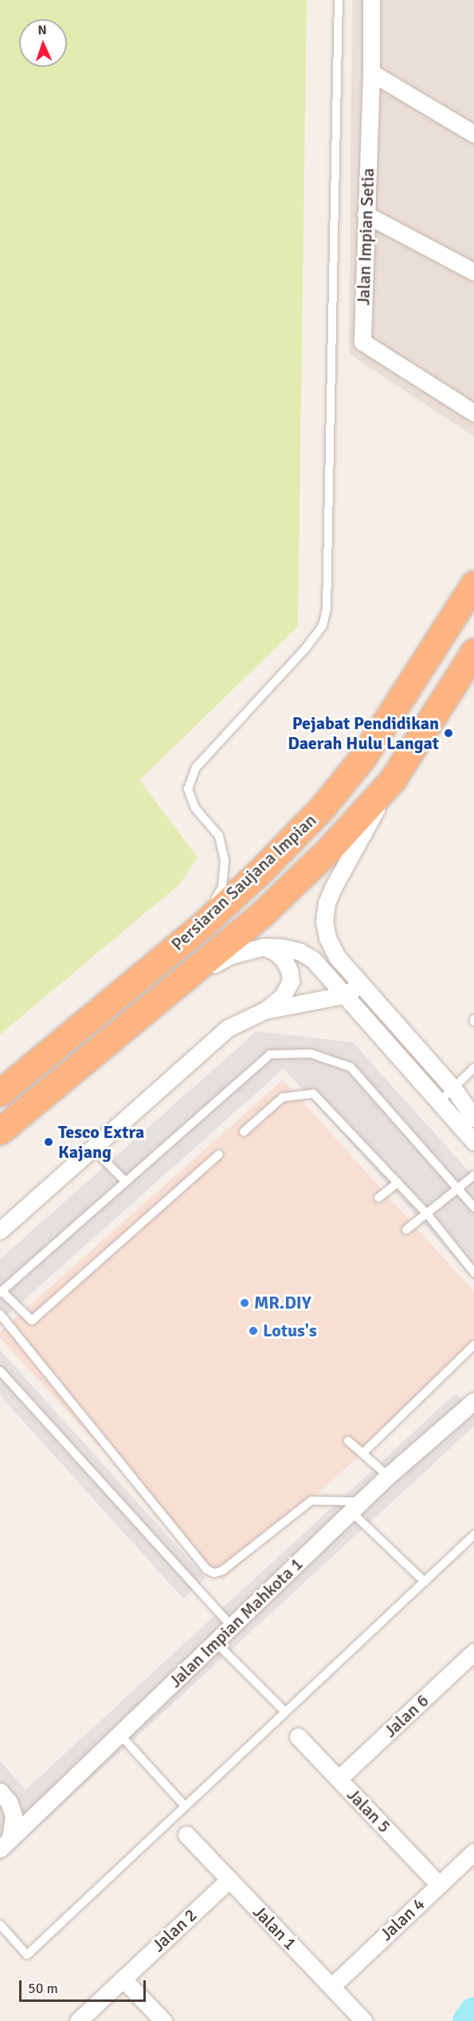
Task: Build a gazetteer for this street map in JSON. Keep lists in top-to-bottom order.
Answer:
{
  "streets": {
    "highway": ["Persiaran Saujana Impian"],
    "street": [
      "Jalan Impian Setia",
      "Jalan Impian Mahkota 1",
      "Jalan 6",
      "Jalan 5",
      "Jalan 4",
      "Jalan 1",
      "Jalan 2"
    ]
  },
  "crossings": [
    ["Jalan 6", "Jalan 5"],
    ["Jalan 5", "Jalan 4"],
    ["Jalan 4", "Jalan 1"],
    ["Jalan 1", "Jalan 2"]
  ],
  "places": [
    "Pejabat Pendidikan Daerah Hulu Langat",
    "Tesco Extra Kajang",
    "MR.DIY",
    "Lotus's"
  ],
  "scale_bar": "50 m",
  "north": "top"
}
